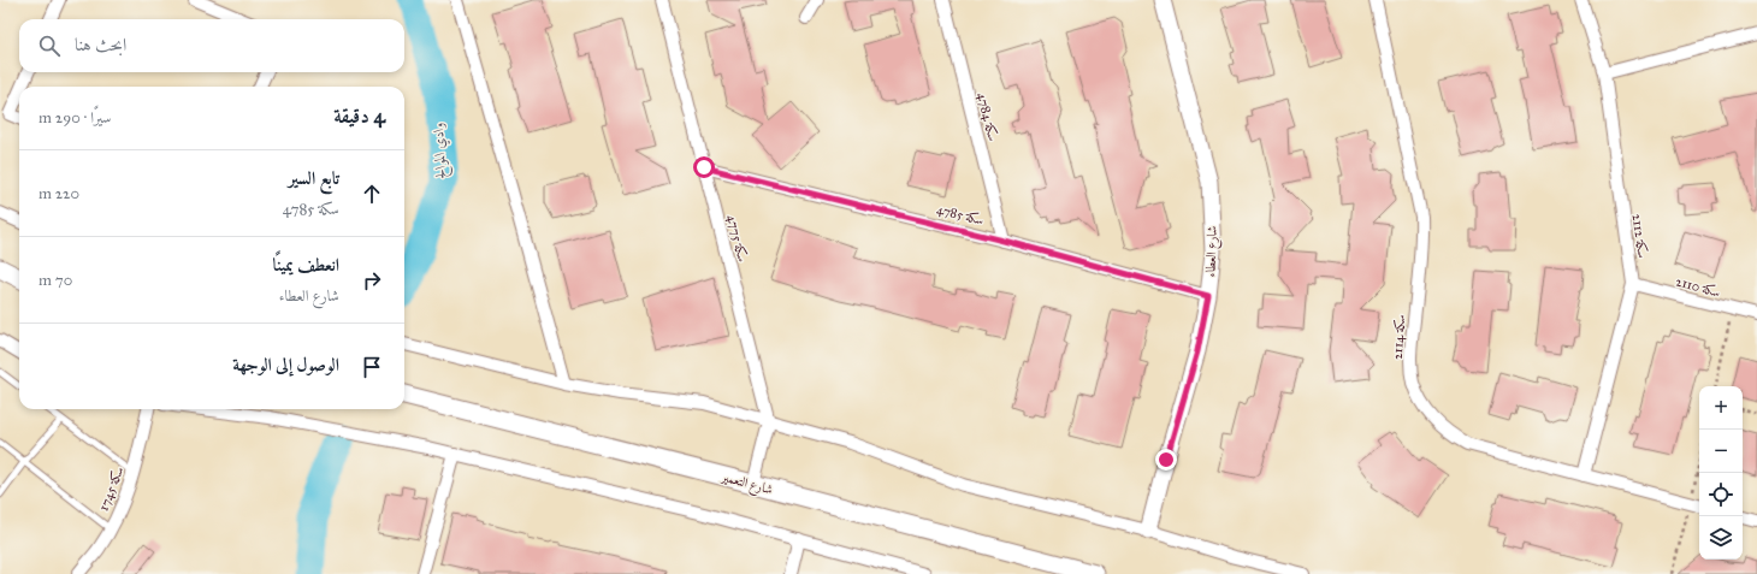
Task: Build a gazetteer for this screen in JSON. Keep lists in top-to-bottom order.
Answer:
{
  "streets": {
    "main road": ["شارع التعمير"],
    "street": [
      "سكة 4784",
      "سكة 4785",
      "سكة 2112",
      "سكة 4775",
      "شارع العطاء",
      "سكة 2110",
      "سكة 2114",
      "سكة 1745"
    ]
  },
  "crossings": [
    ["سكة 4784", "سكة 4785"],
    ["سكة 4785", "سكة 4775"],
    ["سكة 4785", "شارع العطاء"],
    ["سكة 2112", "سكة 2110"],
    ["سكة 2112", "سكة 2114"],
    ["سكة 4775", "شارع التعمير"]
  ],
  "water": ["وادي الموالح"],
  "page": {
    "search": "ابحث هنا",
    "heading": ["4 دقيقة", "سيرًا · 290 m"],
    "list": [
      ["تابع السير", "سكة 4785", "220 m"],
      ["انعطف يمينًا", "شارع العطاء", "70 m"],
      "الوصول إلى الوجهة"
    ],
    "map_buttons": ["+", "−"]
  }
}
